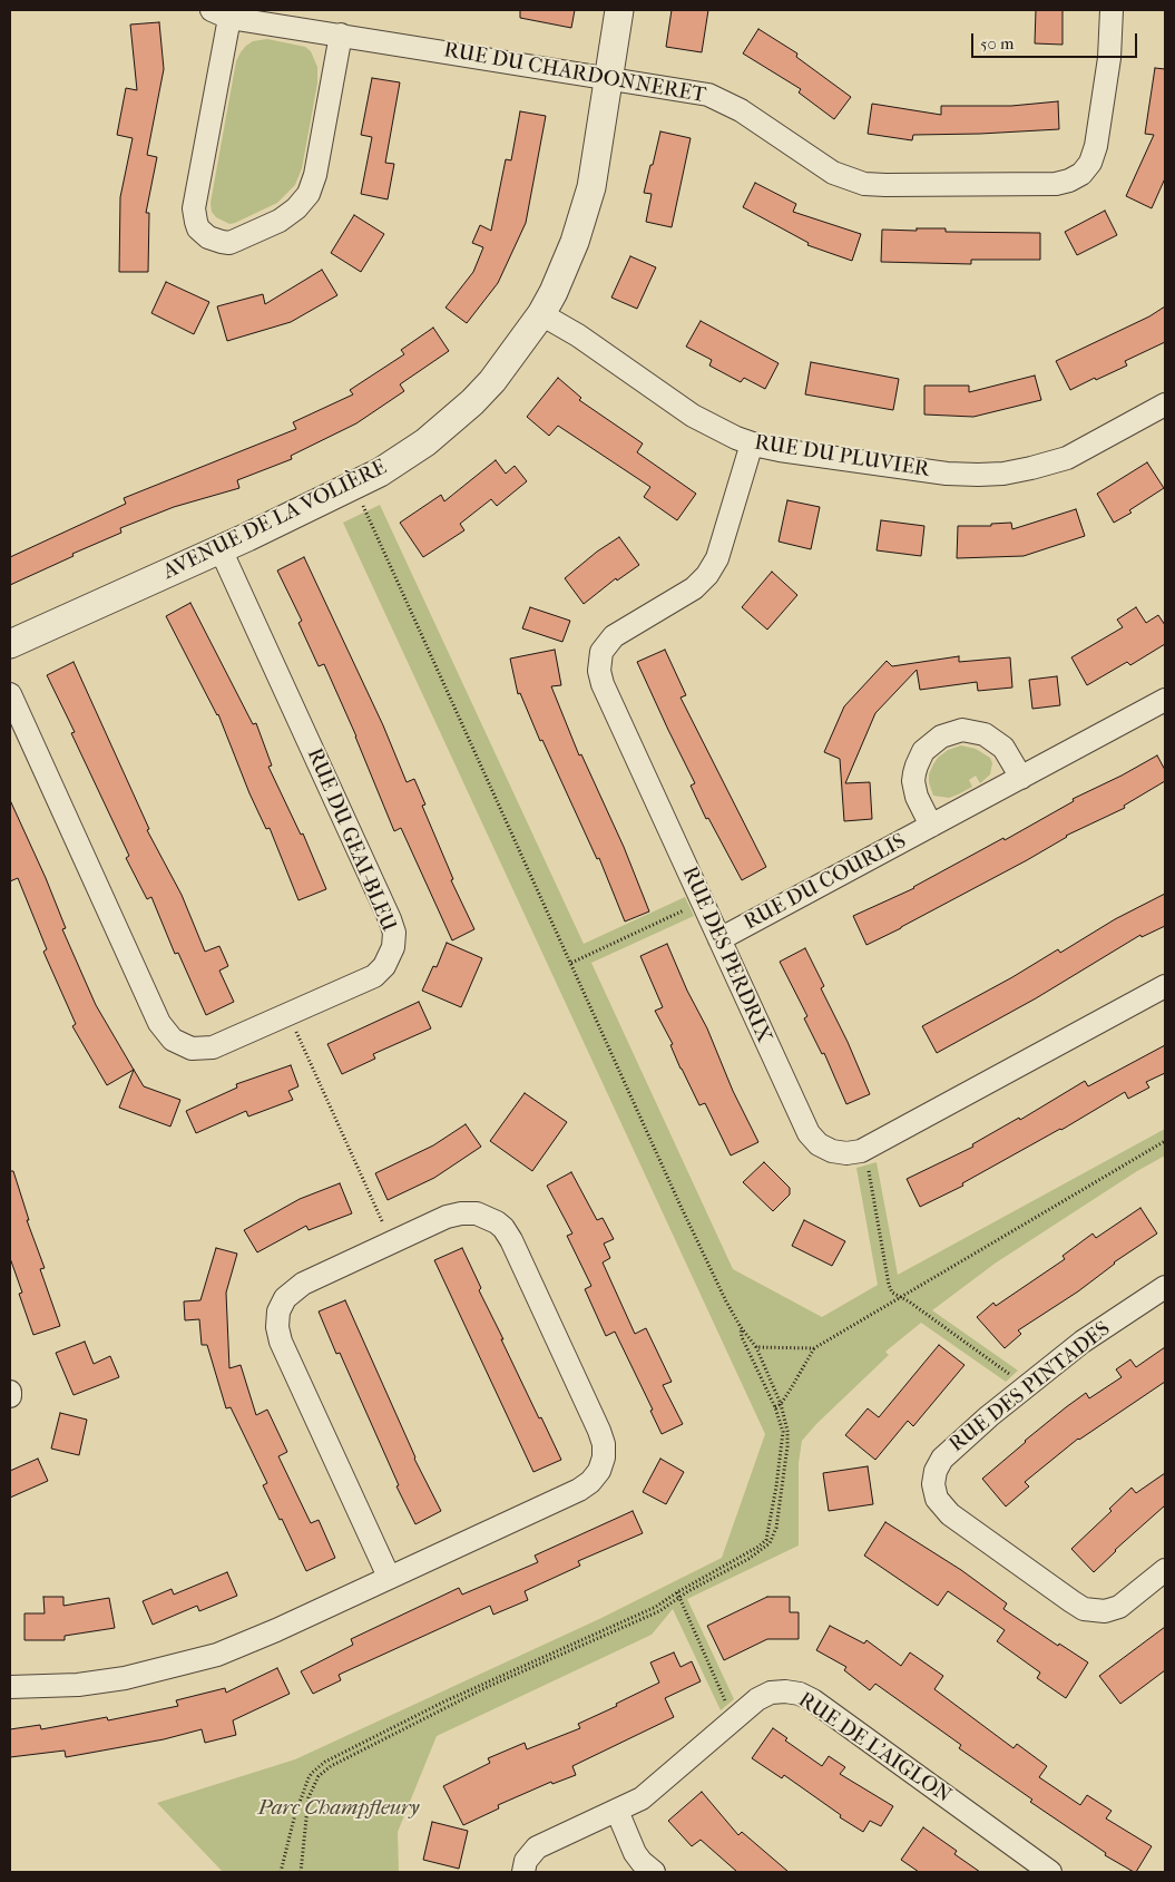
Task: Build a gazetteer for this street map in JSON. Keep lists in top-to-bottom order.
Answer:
{
  "streets": {
    "street": [
      "RUE DU CHARDONNERET",
      "RUE DU PLUVIER",
      "AVENUE DE LA VOLIÈRE",
      "RUE DU GEAI-BLEU",
      "RUE DU COURLIS",
      "RUE DES PERDRIX",
      "RUE DES PINTADES",
      "RUE DE L'AIGLON"
    ]
  },
  "crossings": [
    ["RUE DU CHARDONNERET", "AVENUE DE LA VOLIÈRE"],
    ["RUE DU PLUVIER", "AVENUE DE LA VOLIÈRE"],
    ["RUE DU PLUVIER", "RUE DES PERDRIX"],
    ["AVENUE DE LA VOLIÈRE", "RUE DU GEAI-BLEU"],
    ["RUE DU COURLIS", "RUE DES PERDRIX"]
  ],
  "parks": ["Parc Champfleury"],
  "scale_bar": "50 m"
}
